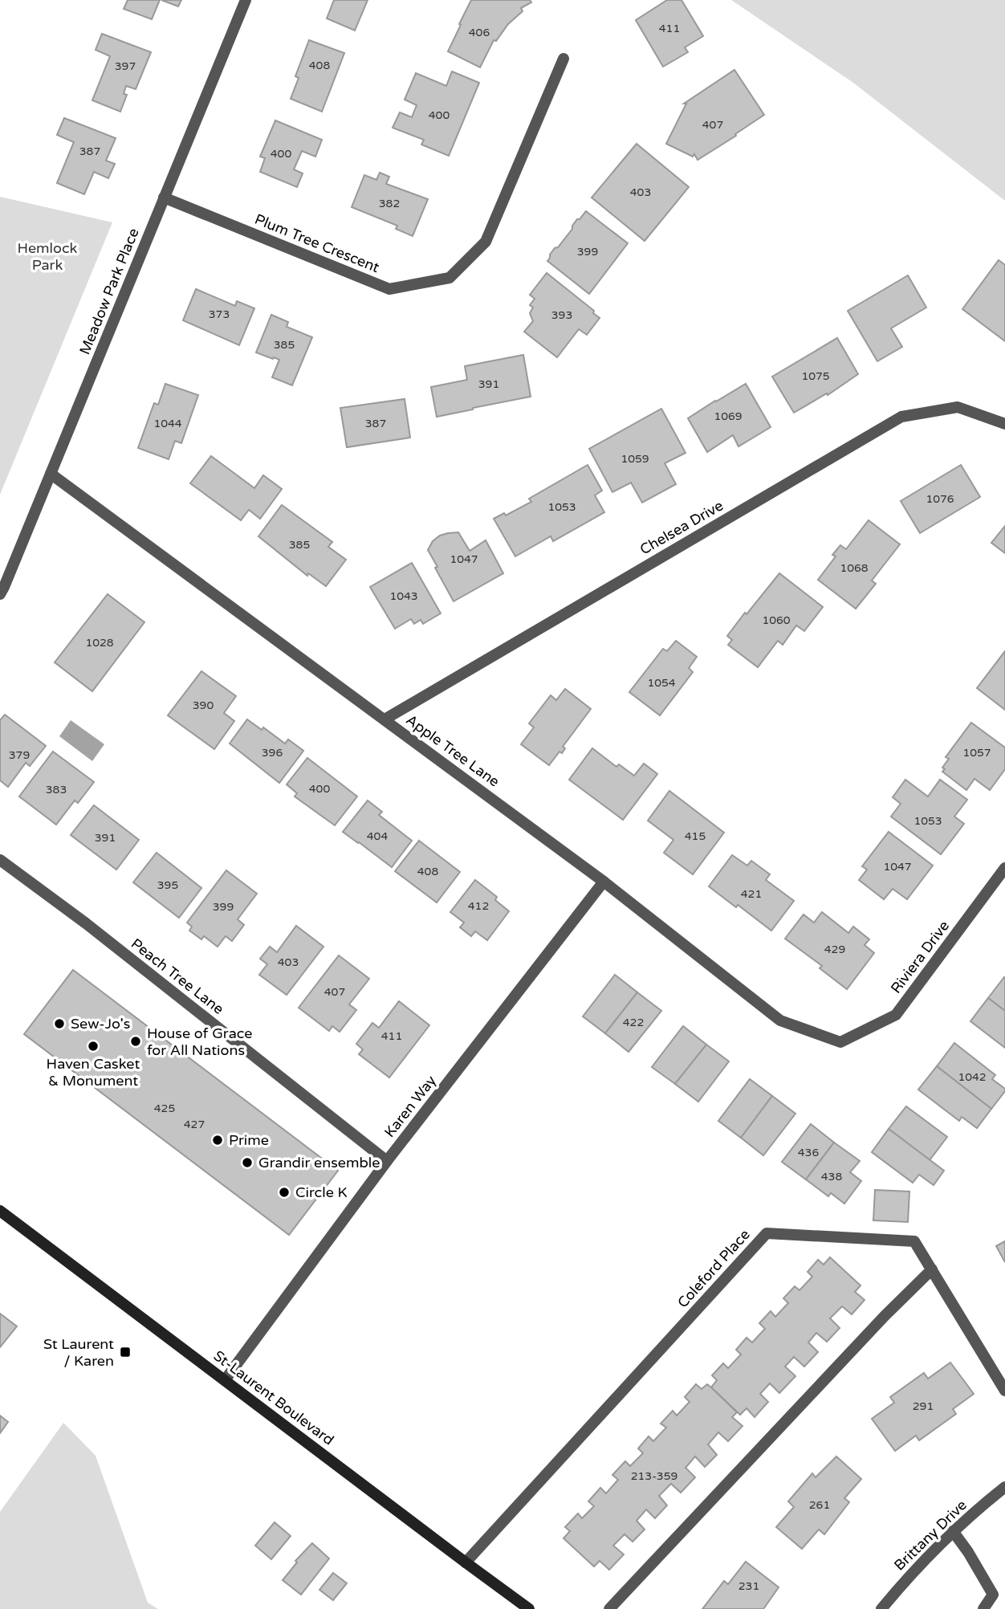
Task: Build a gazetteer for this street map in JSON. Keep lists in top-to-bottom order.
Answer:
{
  "streets": {
    "main road": ["St-Laurent Boulevard"],
    "street": [
      "Plum Tree Crescent",
      "Meadow Park Place",
      "Chelsea Drive",
      "Apple Tree Lane",
      "Riviera Drive",
      "Peach Tree Lane",
      "Karen Way",
      "Coleford Place",
      "Brittany Drive"
    ]
  },
  "crossings": [
    ["Plum Tree Crescent", "Meadow Park Place"],
    ["Meadow Park Place", "Apple Tree Lane"],
    ["Chelsea Drive", "Apple Tree Lane"],
    ["Apple Tree Lane", "Riviera Drive"],
    ["Apple Tree Lane", "Karen Way"],
    ["Peach Tree Lane", "Karen Way"],
    ["Karen Way", "St-Laurent Boulevard"],
    ["Coleford Place", "St-Laurent Boulevard"]
  ],
  "parks": ["Hemlock Park"],
  "places": {
    "other": [
      "Sew-Jo's",
      "House of Grace for All Nations",
      "Haven Casket & Monument",
      "Prime",
      "Grandir ensemble",
      "Circle K"
    ],
    "transit": ["St Laurent / Karen"]
  },
  "house_numbers": [
    "411",
    "406",
    "408",
    "397",
    "400",
    "407",
    "387",
    "400",
    "403",
    "382",
    "399",
    "373",
    "393",
    "385",
    "1075",
    "391",
    "1069",
    "1044",
    "387",
    "1059",
    "1076",
    "1053",
    "385",
    "1047",
    "1068",
    "1043",
    "1060",
    "1028",
    "1054",
    "390",
    "396",
    "1057",
    "379",
    "400",
    "383",
    "1053",
    "404",
    "415",
    "391",
    "1047",
    "408",
    "395",
    "421",
    "412",
    "399",
    "429",
    "403",
    "407",
    "422",
    "411",
    "1042",
    "425",
    "427",
    "436",
    "438",
    "291",
    "213-359",
    "261",
    "231"
  ]
}
